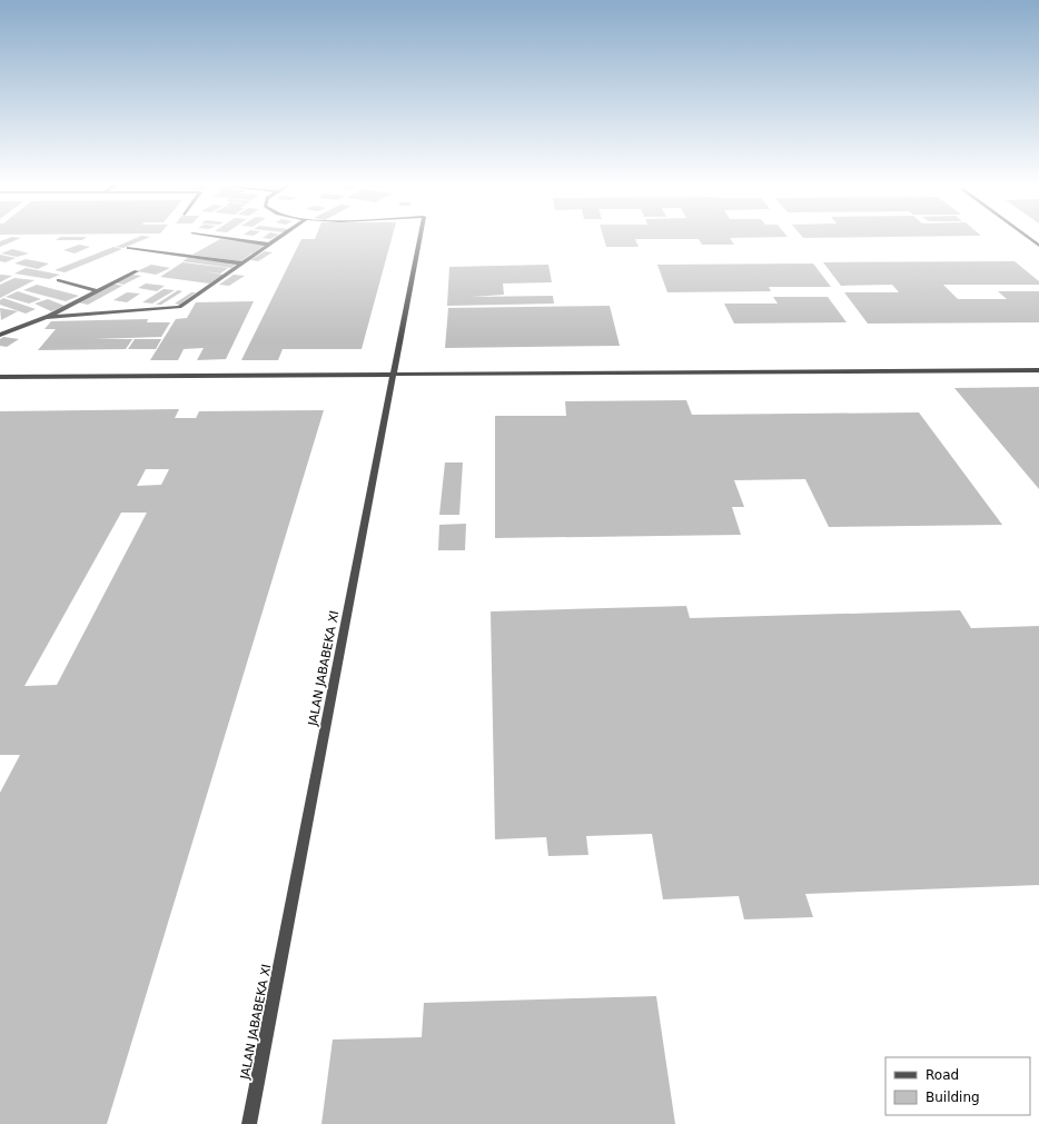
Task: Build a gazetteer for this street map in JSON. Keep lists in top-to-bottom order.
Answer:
{
  "streets": {
    "street": ["JALAN JABABEKA XI"]
  },
  "legend": ["Road", "Building"]
}
